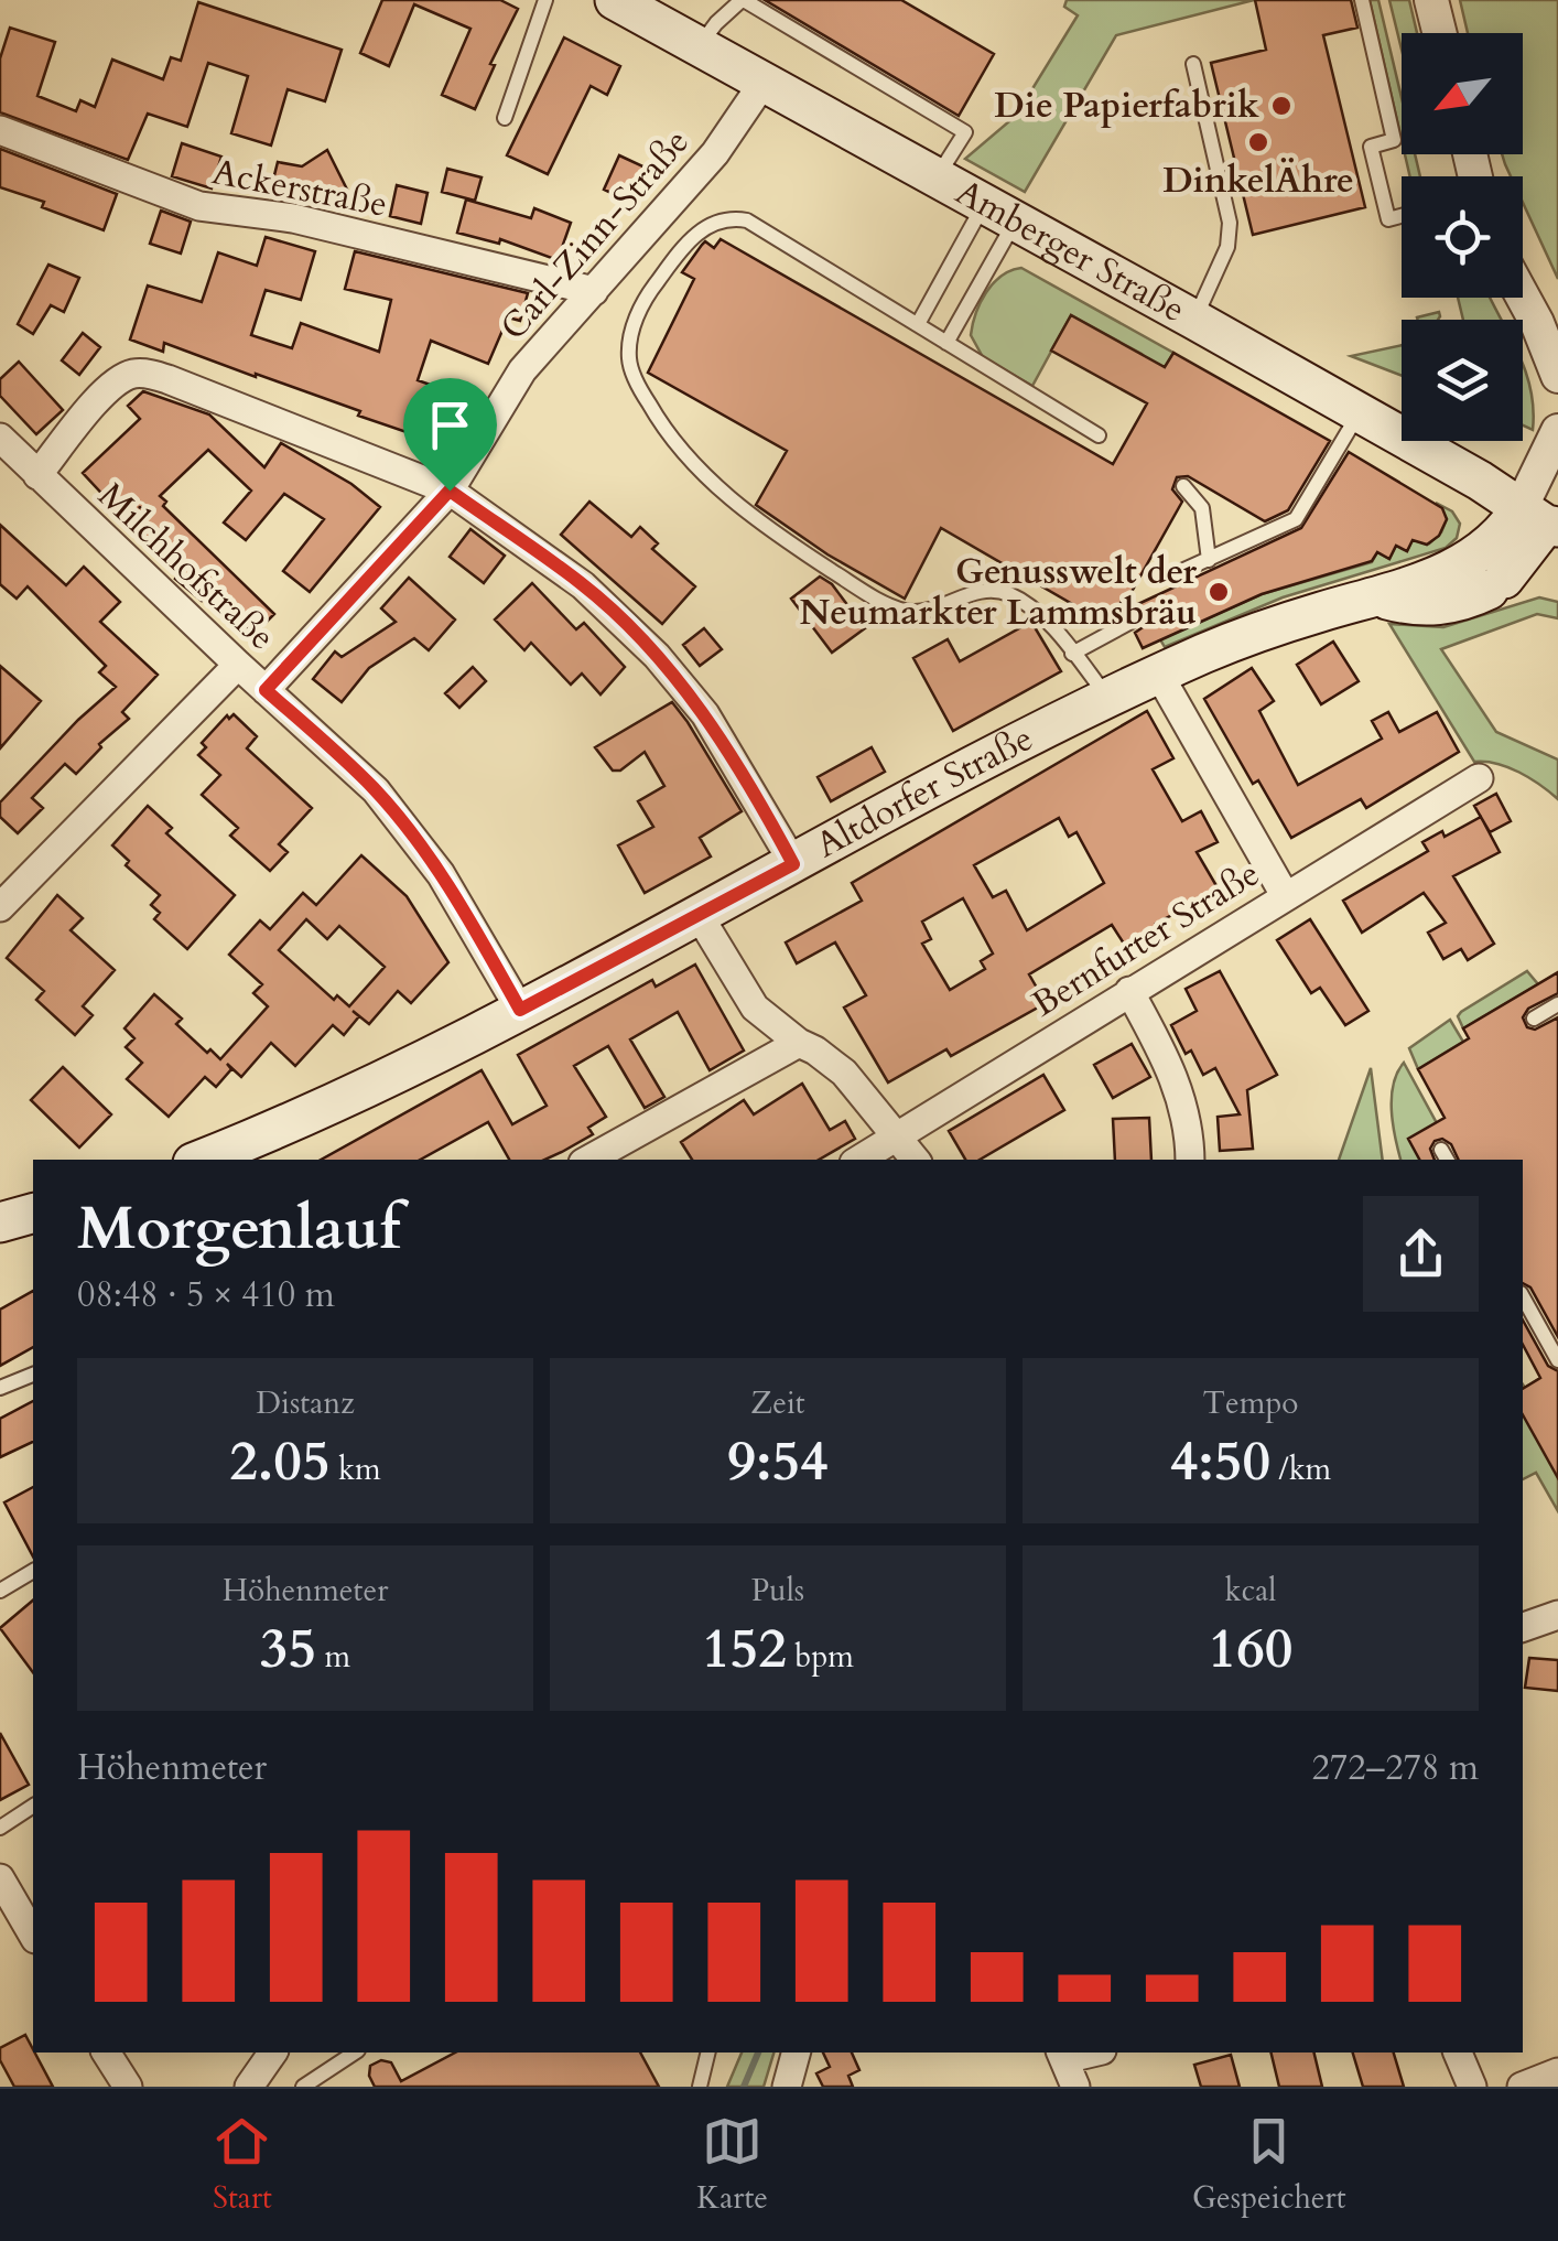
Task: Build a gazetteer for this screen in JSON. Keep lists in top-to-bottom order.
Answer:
{
  "streets": {
    "main road": ["Amberger Straße", "Altdorfer Straße"],
    "street": [
      "Ackerstraße",
      "Carl-Zinn-Straße",
      "Milchhofstraße",
      "Bernfurter Straße"
    ]
  },
  "crossings": [
    ["Ackerstraße", "Carl-Zinn-Straße"],
    ["Carl-Zinn-Straße", "Amberger Straße"],
    ["Carl-Zinn-Straße", "Milchhofstraße"],
    ["Amberger Straße", "Altdorfer Straße"],
    ["Milchhofstraße", "Altdorfer Straße"]
  ],
  "places": ["Die Papierfabrik", "DinkelÄhre", "Genusswelt der Neumarkter Lammsbräu"],
  "north": "bottom left",
  "page": {
    "heading": ["Morgenlauf", "08:48 · 5 × 410 m"],
    "stats": [
      ["Distanz", "2.05 km"],
      ["Zeit", "9:54"],
      ["Tempo", "4:50 /km"],
      ["Höhenmeter", "35 m"],
      ["Puls", "152 bpm"],
      ["kcal", "160"]
    ],
    "chart": ["Höhenmeter", "272–278 m"],
    "tabs": ["Start", "Karte", "Gespeichert"]
  }
}
